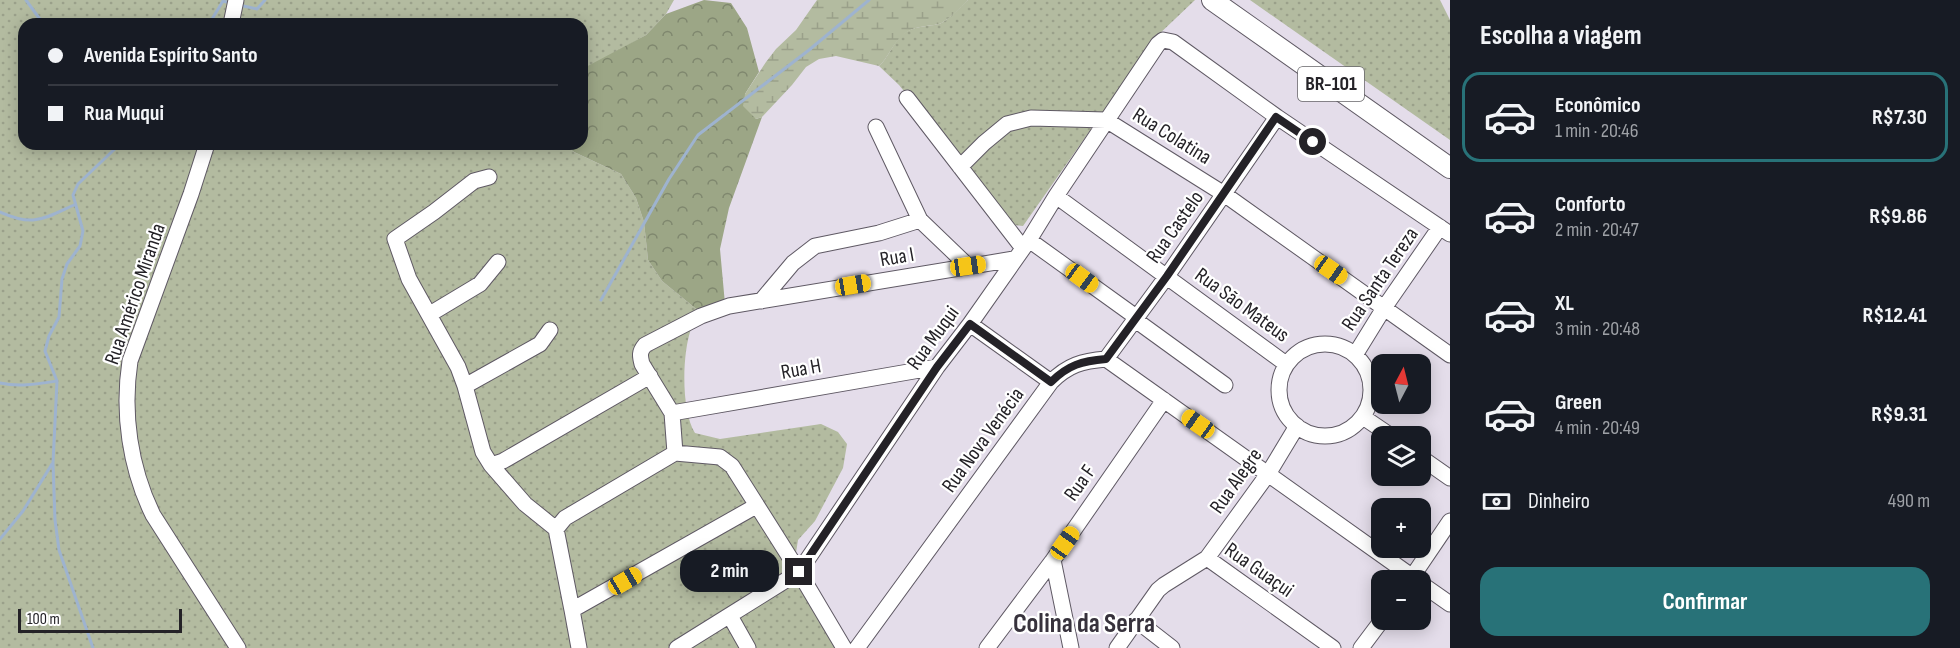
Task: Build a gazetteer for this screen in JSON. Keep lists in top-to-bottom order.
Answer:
{
  "streets": {
    "main road": ["BR-101"],
    "street": [
      "Rua Colatina",
      "Rua Castelo",
      "Rua I",
      "Rua Santa Tereza",
      "Rua Américo Miranda",
      "Rua São Mateus",
      "Rua Muqui",
      "Rua H",
      "Rua Nova Venécia",
      "Rua Alegre",
      "Rua F",
      "Rua Guaçui"
    ]
  },
  "crossings": [
    ["Rua Colatina", "Rua Castelo"],
    ["Rua Colatina", "Rua Santa Tereza"],
    ["Rua Colatina", "Rua Muqui"],
    ["Rua Castelo", "Rua São Mateus"],
    ["Rua Castelo", "Rua Muqui"],
    ["Rua Castelo", "Rua Nova Venécia"],
    ["Rua I", "Rua Muqui"],
    ["Rua Santa Tereza", "Rua São Mateus"],
    ["Rua Santa Tereza", "Rua Alegre"],
    ["Rua São Mateus", "Rua Muqui"],
    ["Rua São Mateus", "Rua Alegre"],
    ["Rua Muqui", "Rua H"],
    ["Rua Alegre", "Rua Guaçui"]
  ],
  "districts": ["Colina da Serra"],
  "scale_bar": "100 m",
  "north": "top",
  "page": {
    "heading": "Escolha a viagem",
    "banner": ["Avenida Espírito Santo", "Rua Muqui"],
    "list": [
      {
        "name": "Econômico",
        "note": "1 min · 20:46",
        "value": "R$7.30"
      },
      {
        "name": "Conforto",
        "note": "2 min · 20:47",
        "value": "R$9.86"
      },
      {
        "name": "XL",
        "note": "3 min · 20:48",
        "value": "R$12.41"
      },
      {
        "name": "Green",
        "note": "4 min · 20:49",
        "value": "R$9.31"
      }
    ],
    "map_buttons": ["+", "−"],
    "pay": ["Dinheiro", "490 m"],
    "bubble": "2 min",
    "buttons": "Confirmar",
    "scale": "100 m"
  }
}
